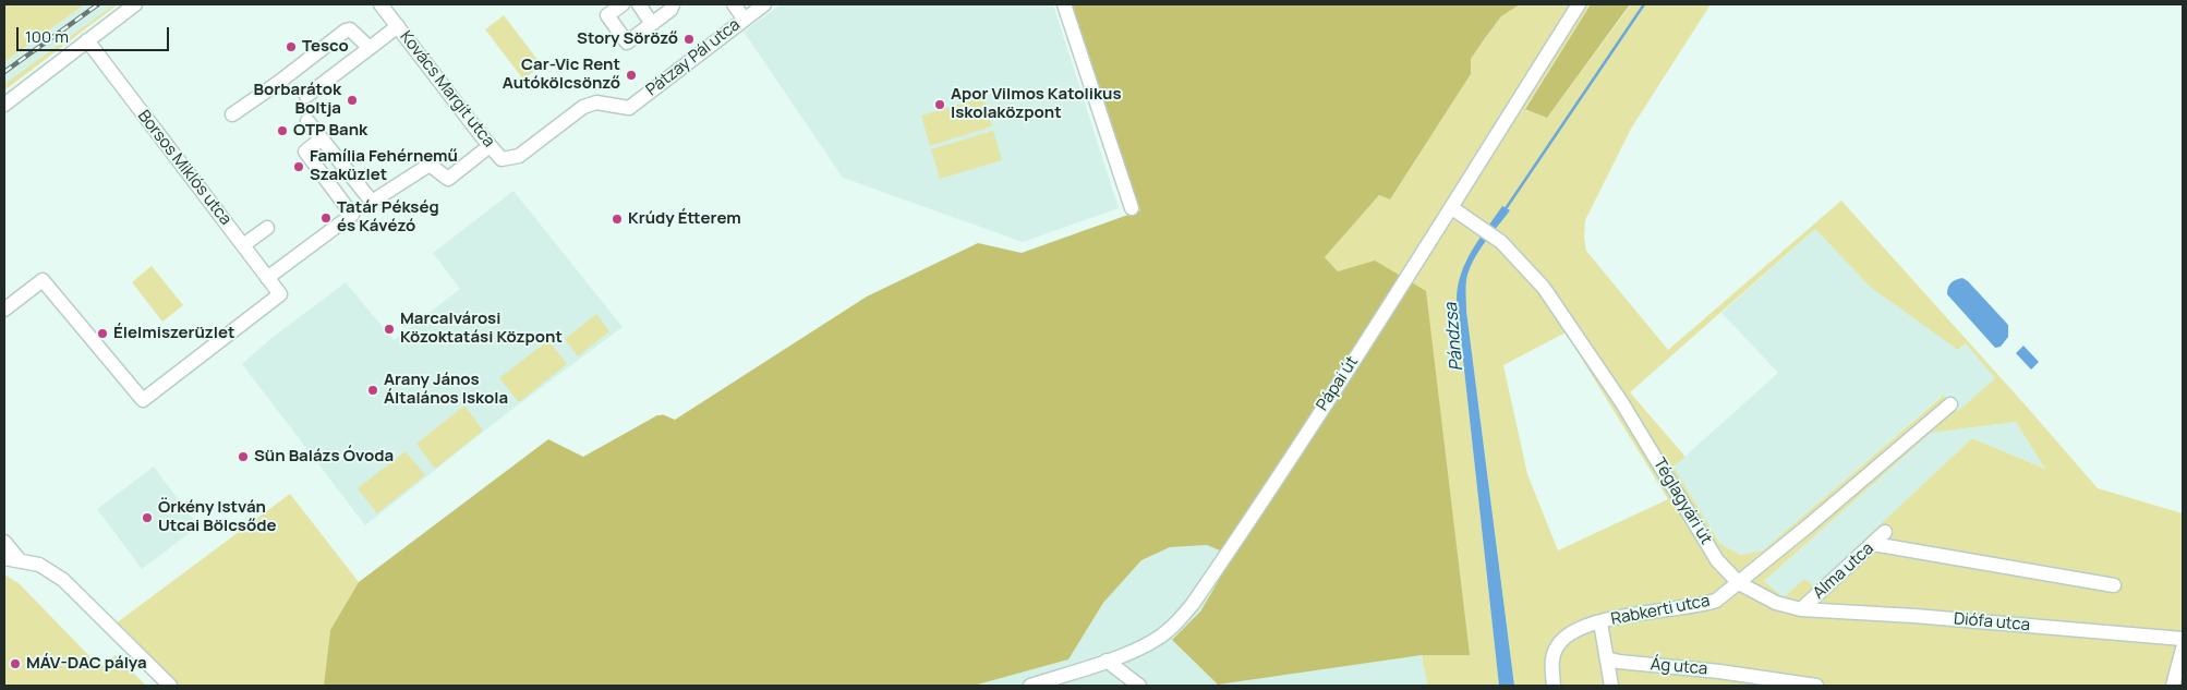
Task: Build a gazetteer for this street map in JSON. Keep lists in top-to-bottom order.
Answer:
{
  "streets": {
    "street": [
      "Pátzay Pál utca",
      "Kovács Margit utca",
      "Borsos Miklós utca",
      "Pápai út",
      "Téglagyári út",
      "Alma utca",
      "Rabkerti utca",
      "Diófa utca",
      "Ág utca"
    ]
  },
  "crossings": [
    ["Pátzay Pál utca", "Kovács Margit utca"],
    ["Pápai út", "Téglagyári út"],
    ["Téglagyári út", "Rabkerti utca"],
    ["Alma utca", "Diófa utca"]
  ],
  "water": ["Pándzsa"],
  "places": [
    "Story Söröző",
    "Tesco",
    "Car-Vic Rent Autókölcsönző",
    "Borbarátok Boltja",
    "Apor Vilmos Katolikus Iskolaközpont",
    "OTP Bank",
    "Família Fehérnemű Szaküzlet",
    "Tatár Pékség és Kávézó",
    "Krúdy Étterem",
    "Marcalvárosi Közoktatási Központ",
    "Élelmiszerüzlet",
    "Arany János Általános Iskola",
    "Sün Balázs Óvoda",
    "Örkény István Utcai Bölcsőde",
    "MÁV-DAC pálya"
  ],
  "scale_bar": "100 m"
}
